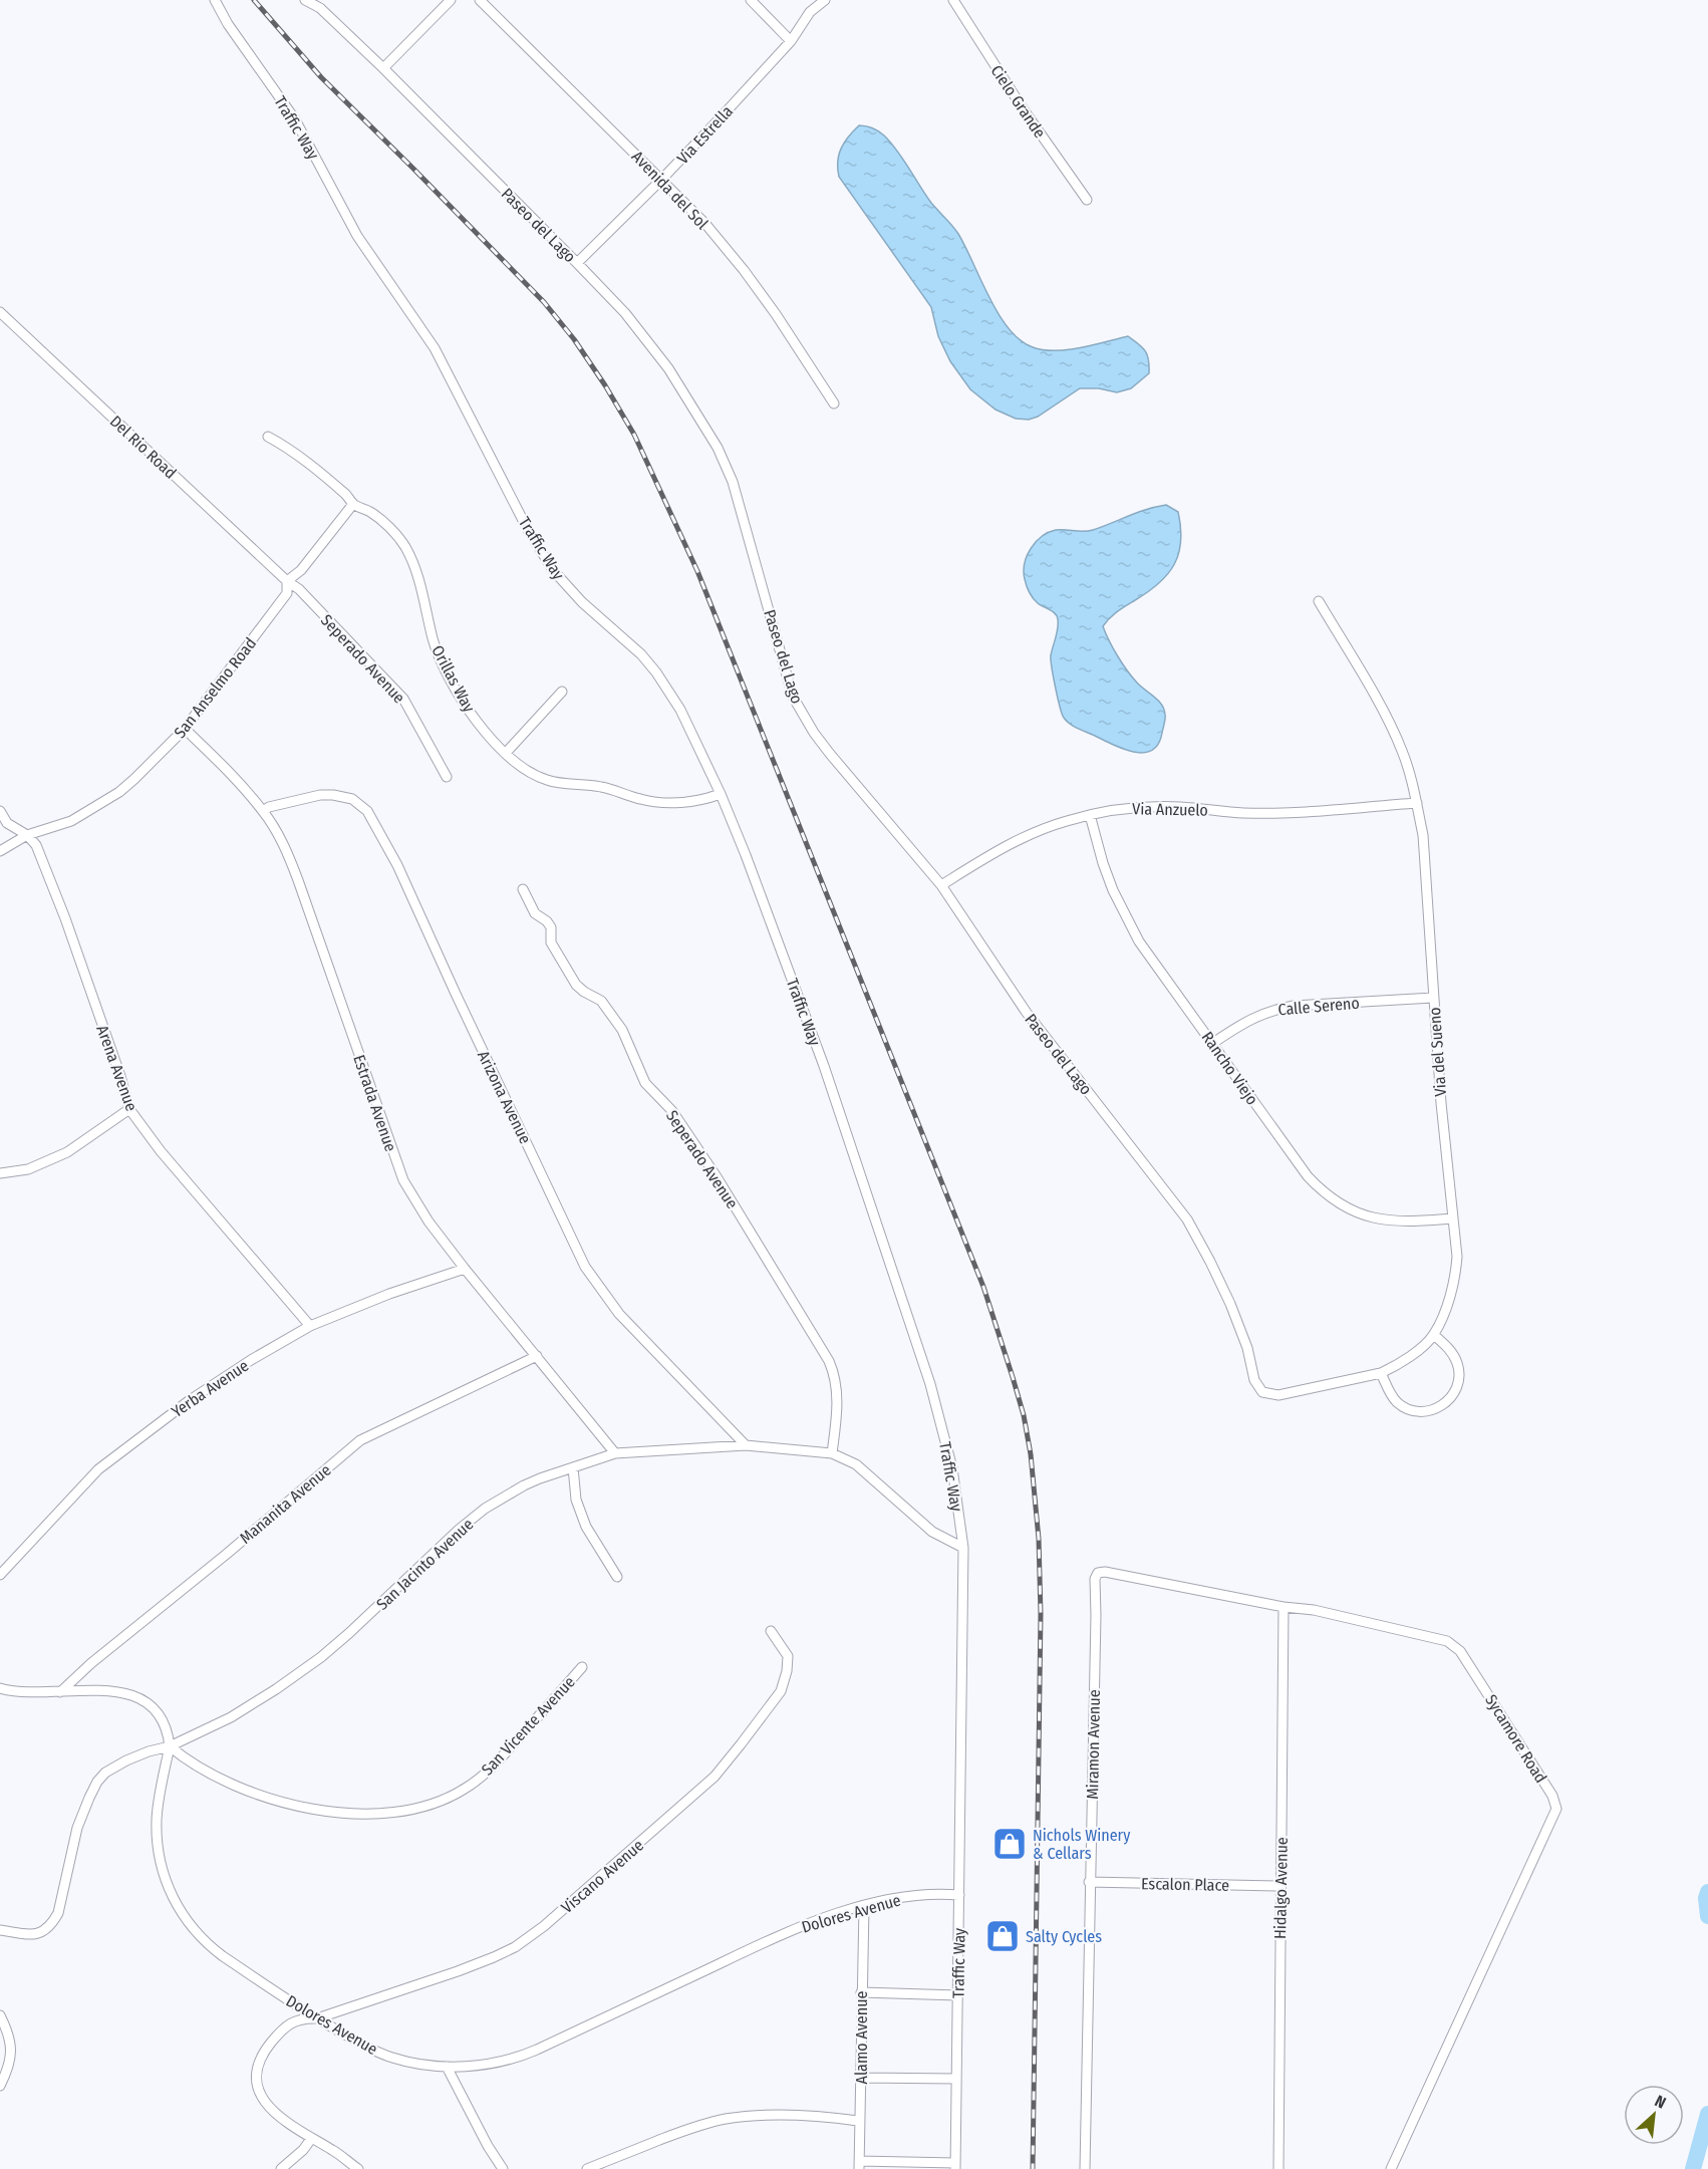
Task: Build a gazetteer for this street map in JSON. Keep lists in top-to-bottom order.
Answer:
{
  "streets": {
    "street": [
      "Cielo Grande",
      "Traffic Way",
      "Via Estrella",
      "Avenida del Sol",
      "Paseo del Lago",
      "Del Rio Road",
      "Seperado Avenue",
      "Orillas Way",
      "San Anselmo Road",
      "Via Anzuelo",
      "Calle Sereno",
      "Via del Sueno",
      "Arena Avenue",
      "Rancho Viejo",
      "Arizona Avenue",
      "Estrada Avenue",
      "Yerba Avenue",
      "Mananita Avenue",
      "San Jacinto Avenue",
      "San Vicente Avenue",
      "Sycamore Road",
      "Miramon Avenue",
      "Viscano Avenue",
      "Escalon Place",
      "Hidalgo Avenue",
      "Dolores Avenue",
      "Alamo Avenue"
    ]
  },
  "crossings": [
    ["Traffic Way", "Orillas Way"],
    ["Traffic Way", "San Jacinto Avenue"],
    ["Traffic Way", "Dolores Avenue"],
    ["Via Estrella", "Avenida del Sol"],
    ["Via Estrella", "Paseo del Lago"],
    ["Paseo del Lago", "Via Anzuelo"],
    ["Paseo del Lago", "Via del Sueno"],
    ["Del Rio Road", "Seperado Avenue"],
    ["Del Rio Road", "San Anselmo Road"],
    ["Seperado Avenue", "San Anselmo Road"],
    ["Seperado Avenue", "San Jacinto Avenue"],
    ["San Anselmo Road", "Arena Avenue"],
    ["San Anselmo Road", "Estrada Avenue"],
    ["Via Anzuelo", "Via del Sueno"],
    ["Via Anzuelo", "Rancho Viejo"],
    ["Calle Sereno", "Via del Sueno"],
    ["Calle Sereno", "Rancho Viejo"],
    ["Via del Sueno", "Rancho Viejo"],
    ["Arena Avenue", "Yerba Avenue"],
    ["Arizona Avenue", "Estrada Avenue"],
    ["Arizona Avenue", "San Jacinto Avenue"],
    ["Estrada Avenue", "Yerba Avenue"],
    ["Estrada Avenue", "Mananita Avenue"],
    ["Estrada Avenue", "San Jacinto Avenue"],
    ["Mananita Avenue", "Dolores Avenue"],
    ["San Jacinto Avenue", "San Vicente Avenue"],
    ["San Jacinto Avenue", "Dolores Avenue"],
    ["San Vicente Avenue", "Dolores Avenue"],
    ["Sycamore Road", "Miramon Avenue"],
    ["Sycamore Road", "Hidalgo Avenue"],
    ["Miramon Avenue", "Escalon Place"],
    ["Viscano Avenue", "Dolores Avenue"],
    ["Escalon Place", "Hidalgo Avenue"],
    ["Dolores Avenue", "Alamo Avenue"]
  ],
  "places": {
    "shop": ["Nichols Winery & Cellars", "Salty Cycles"]
  },
  "north": "top right"
}
